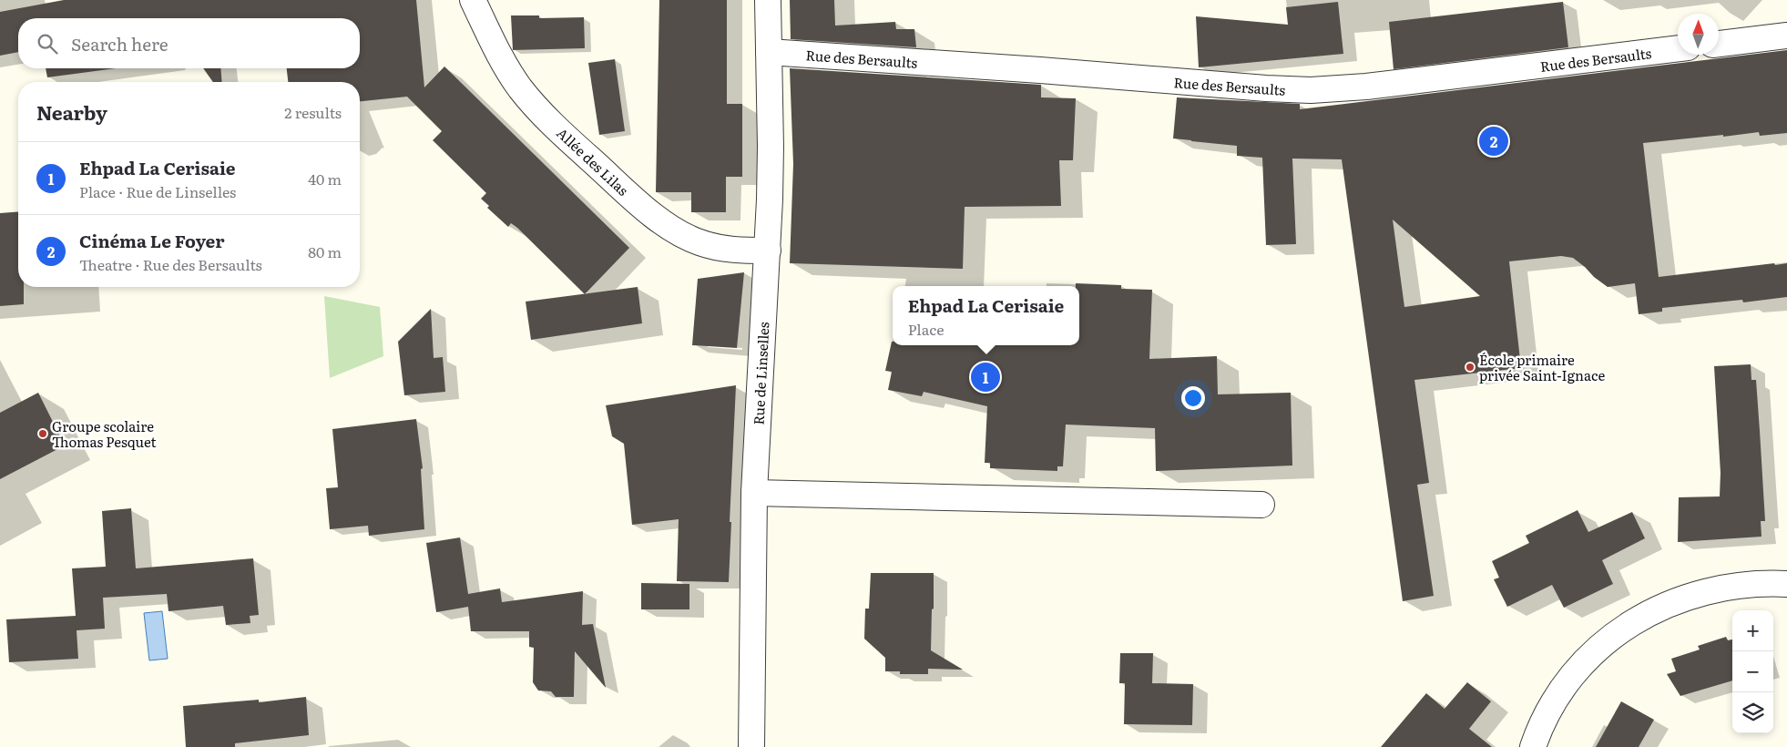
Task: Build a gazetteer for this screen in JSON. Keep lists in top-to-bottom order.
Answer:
{
  "streets": {
    "street": ["Rue des Bersaults", "Allée des Lilas", "Rue de Linselles"]
  },
  "crossings": [
    ["Rue des Bersaults", "Rue de Linselles"],
    ["Allée des Lilas", "Rue de Linselles"]
  ],
  "places": ["École primaire privée Saint-Ignace", "Groupe scolaire Thomas Pesquet"],
  "north": "top",
  "page": {
    "search": "Search here",
    "heading": ["Nearby", "2 results"],
    "pins": ["2", "1"],
    "list": [
      {
        "mark": "1",
        "name": "Ehpad La Cerisaie",
        "note": "Place · Rue de Linselles",
        "value": "40 m"
      },
      {
        "mark": "2",
        "name": "Cinéma Le Foyer",
        "note": "Theatre · Rue des Bersaults",
        "value": "80 m"
      }
    ],
    "popup": ["Ehpad La Cerisaie", "Place"],
    "map_buttons": ["+", "−"]
  }
}
